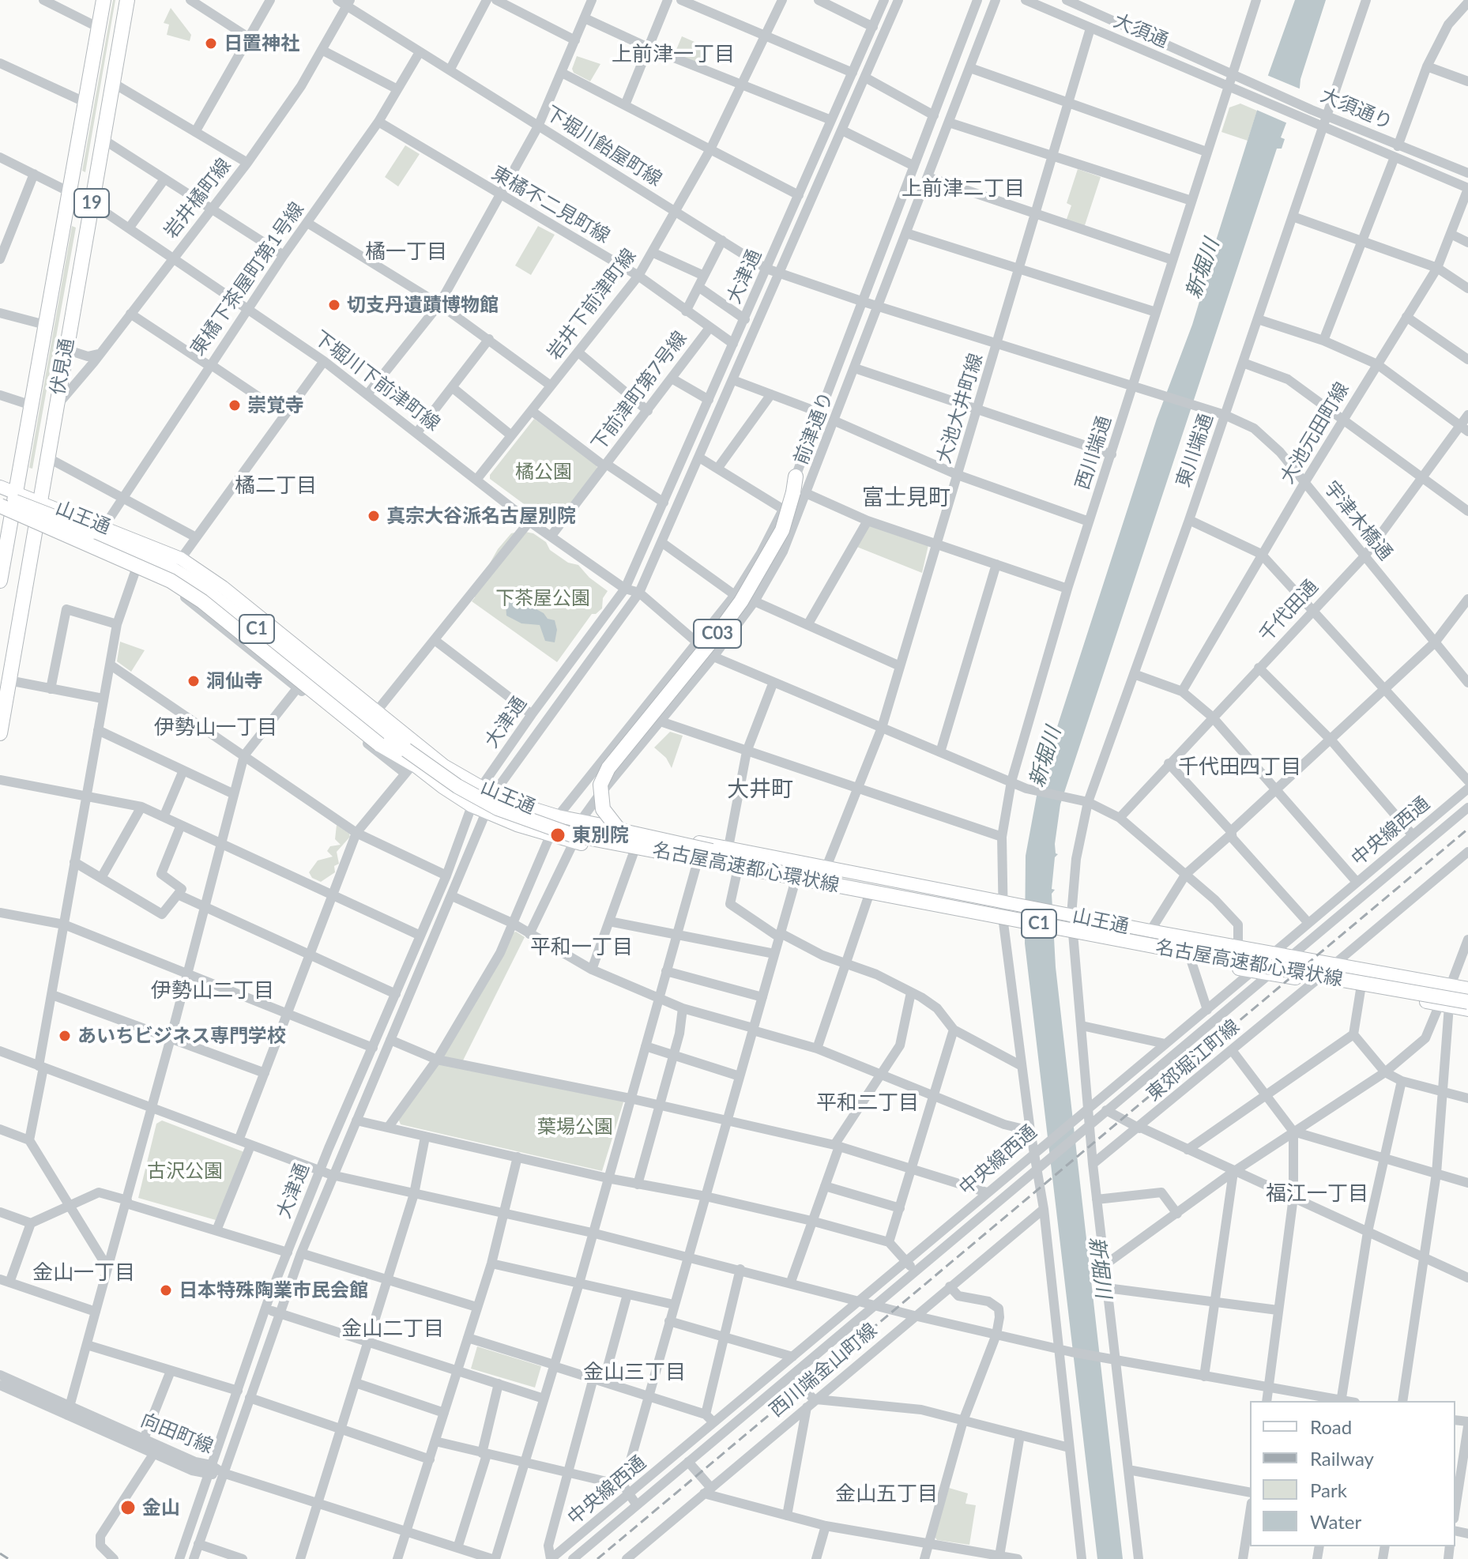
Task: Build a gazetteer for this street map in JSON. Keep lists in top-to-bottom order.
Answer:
{
  "streets": {
    "highway": [
      "19",
      "伏見通",
      "C1",
      "C03",
      "名古屋高速都心環状線"
    ],
    "main road": ["山王通"],
    "street": [
      "大須通",
      "大須通り",
      "下堀川飴屋町線",
      "岩井橘町線",
      "東橘不二見町線",
      "大津通",
      "東橘下茶屋町第1号線",
      "岩井下前津町線",
      "下堀川下前津町線",
      "下前津町第7号線",
      "大池大井町線",
      "前津通り",
      "大池元田町線",
      "東川端通",
      "西川端通",
      "宇津木橋通",
      "千代田通",
      "中央線西通",
      "東郊堀江町線",
      "西川端金山町線",
      "向田町線"
    ]
  },
  "crossings": [
    ["大須通", "大須通り"],
    ["大須通", "大池大井町線"],
    ["大須通", "西川端通"],
    ["大須通り", "大池元田町線"],
    ["大須通り", "東川端通"],
    ["大須通り", "西川端通"],
    ["下堀川飴屋町線", "岩井橘町線"],
    ["下堀川飴屋町線", "大津通"],
    ["下堀川飴屋町線", "東橘下茶屋町第1号線"],
    ["下堀川飴屋町線", "岩井下前津町線"],
    ["下堀川飴屋町線", "前津通り"],
    ["岩井橘町線", "伏見通"],
    ["岩井橘町線", "下堀川下前津町線"],
    ["東橘不二見町線", "大津通"],
    ["東橘不二見町線", "東橘下茶屋町第1号線"],
    ["東橘不二見町線", "岩井下前津町線"],
    ["東橘不二見町線", "下前津町第7号線"],
    ["大津通", "下堀川下前津町線"],
    ["大津通", "山王通"],
    ["大津通", "向田町線"],
    ["東橘下茶屋町第1号線", "下堀川下前津町線"],
    ["東橘下茶屋町第1号線", "山王通"],
    ["岩井下前津町線", "下堀川下前津町線"],
    ["伏見通", "下堀川下前津町線"],
    ["伏見通", "山王通"],
    ["下堀川下前津町線", "下前津町第7号線"],
    ["下堀川下前津町線", "前津通り"],
    ["大池大井町線", "山王通"],
    ["前津通り", "山王通"],
    ["前津通り", "C03"],
    ["大池元田町線", "宇津木橋通"],
    ["東川端通", "山王通"],
    ["東川端通", "宇津木橋通"],
    ["東川端通", "中央線西通"],
    ["東川端通", "東郊堀江町線"],
    ["西川端通", "山王通"],
    ["西川端通", "宇津木橋通"],
    ["西川端通", "中央線西通"],
    ["西川端通", "西川端金山町線"],
    ["山王通", "中央線西通"],
    ["山王通", "東郊堀江町線"],
    ["宇津木橋通", "千代田通"],
    ["C03", "名古屋高速都心環状線"]
  ],
  "districts": [
    "上前津一丁目",
    "上前津二丁目",
    "橘一丁目",
    "橘二丁目",
    "富士見町",
    "伊勢山一丁目",
    "千代田四丁目",
    "大井町",
    "平和一丁目",
    "伊勢山二丁目",
    "平和二丁目",
    "福江一丁目",
    "金山一丁目",
    "金山二丁目",
    "金山三丁目",
    "金山五丁目"
  ],
  "water": ["新堀川"],
  "parks": [
    "橘公園",
    "下茶屋公園",
    "葉場公園",
    "古沢公園"
  ],
  "places": [
    "日置神社",
    "切支丹遺蹟博物館",
    "崇覚寺",
    "真宗大谷派名古屋別院",
    "洞仙寺",
    "東別院",
    "あいちビジネス専門学校",
    "日本特殊陶業市民会館",
    "金山"
  ],
  "legend": [
    "Road",
    "Railway",
    "Park",
    "Water"
  ]
}
